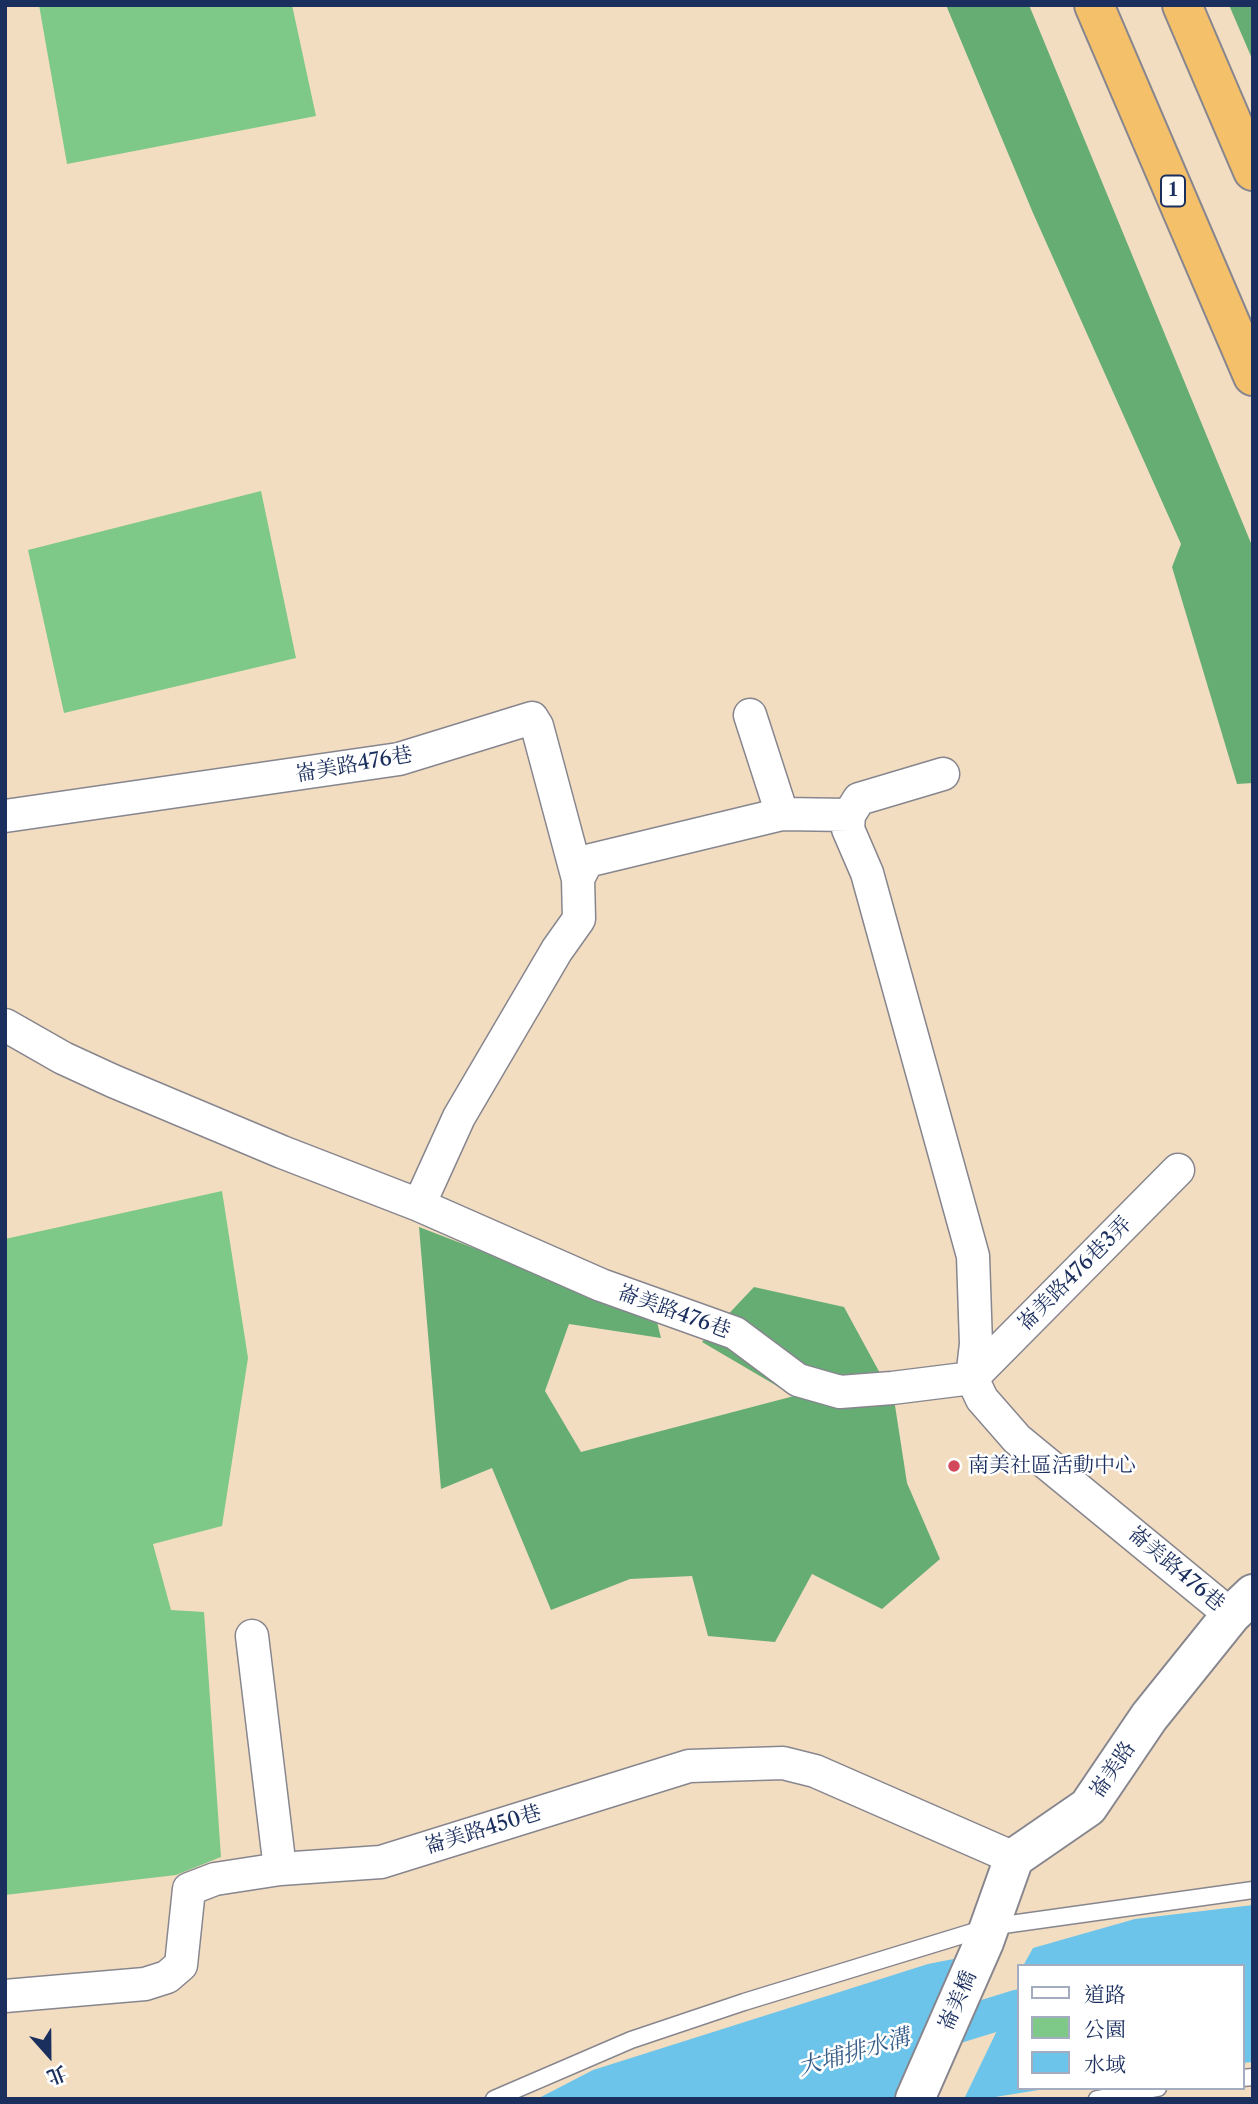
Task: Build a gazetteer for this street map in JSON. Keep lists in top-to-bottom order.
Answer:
{
  "streets": {
    "highway": ["1"],
    "street": [
      "崙美路476巷",
      "崙美路476巷3弄",
      "崙美路",
      "崙美路450巷",
      "崙美橋"
    ]
  },
  "crossings": [
    ["崙美路476巷", "崙美路476巷3弄"],
    ["崙美路476巷", "崙美路"],
    ["崙美路", "崙美路450巷"]
  ],
  "water": ["大埔排水溝"],
  "places": ["南美社區活動中心"],
  "legend": ["道路", "公園", "水域"],
  "north": "bottom"
}
